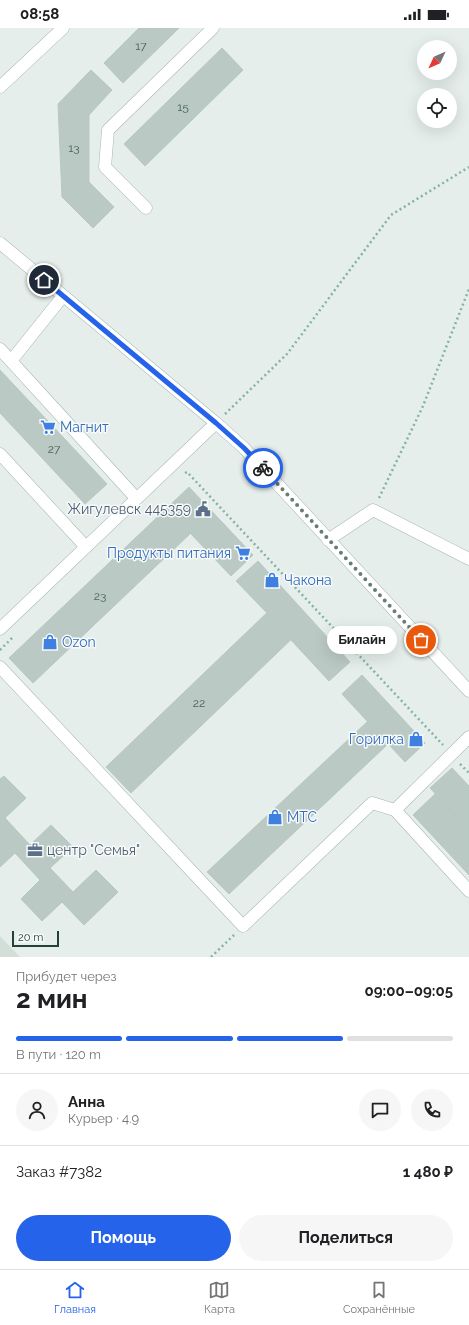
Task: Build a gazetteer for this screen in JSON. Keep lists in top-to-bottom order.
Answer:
{
  "places": {
    "supermarket": ["Магнит", "Продукты питания"],
    "public building": ["Жигулевск 445359"],
    "shop": [
      "Чакона",
      "Ozon",
      "Горилка",
      "МТС"
    ],
    "other": ["Билайн"],
    "office": ["центр \"Семья\""]
  },
  "house_numbers": [
    "17",
    "15",
    "13",
    "27",
    "23",
    "22"
  ],
  "scale_bar": "20 m",
  "north": "bottom left",
  "page": {
    "status": "08:58",
    "bubble": "Билайн",
    "scale": "20 m",
    "heading": ["2 мин", "Прибудет через", "09:00–09:05"],
    "panel": [
      "Анна",
      "Курьер · 4.9",
      "Заказ #7382",
      "1 480 ₽"
    ],
    "bar": "В пути · 120 m",
    "buttons": ["Помощь", "Поделиться"],
    "tabs": ["Главная", "Карта", "Сохранённые"]
  }
}
